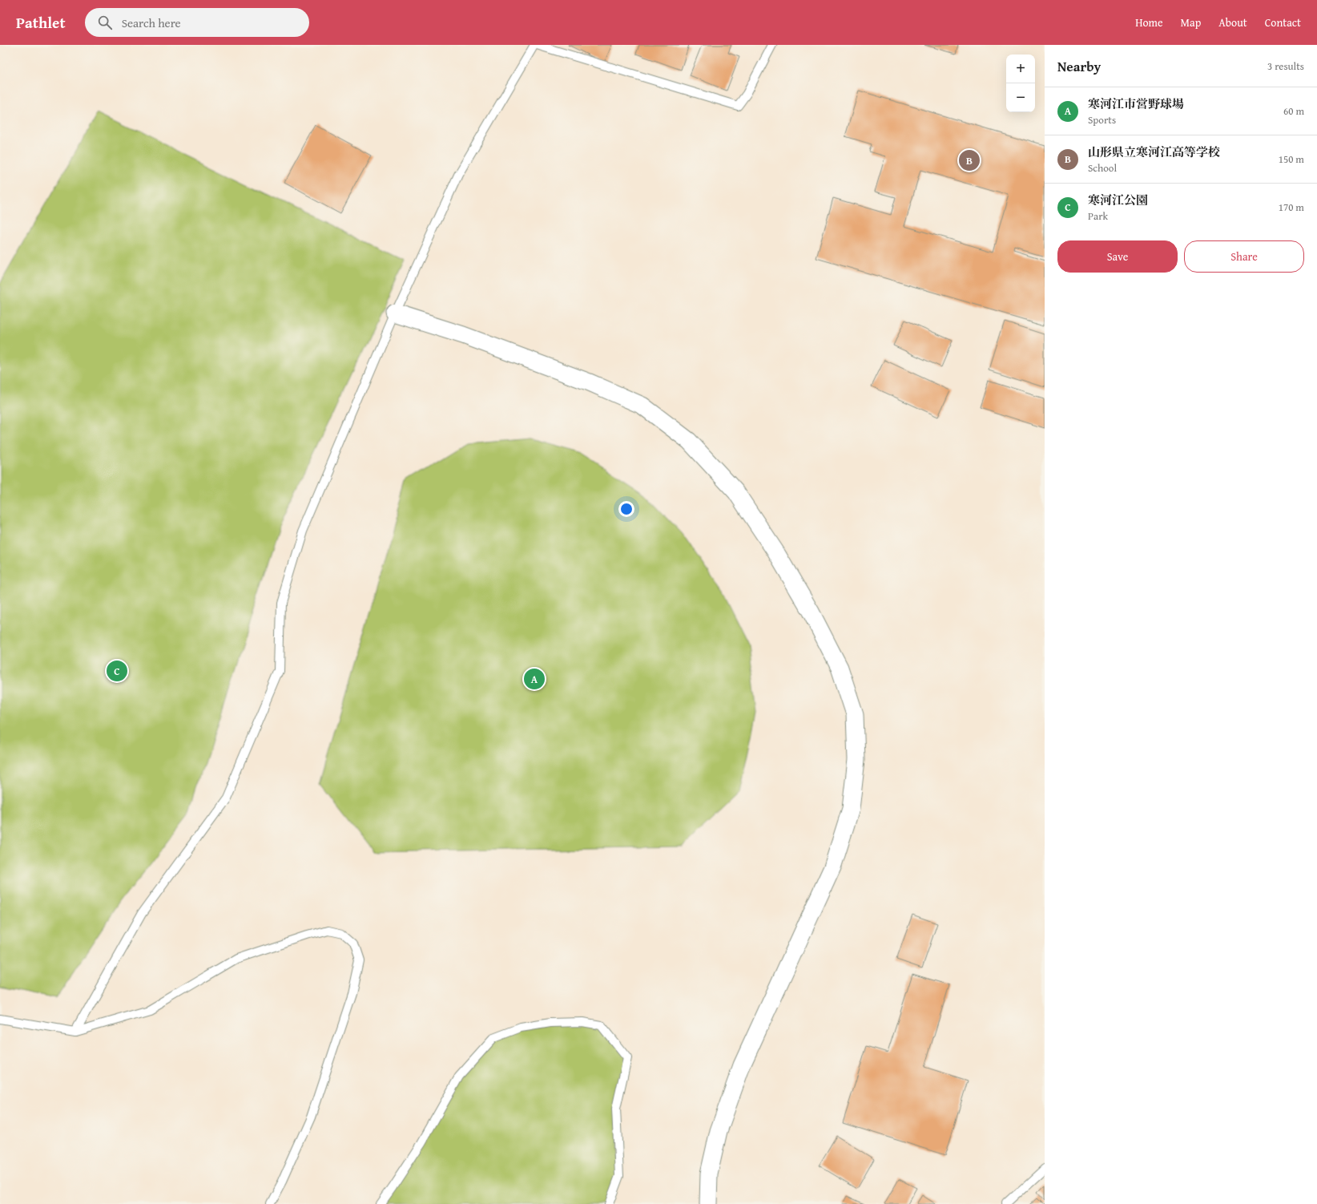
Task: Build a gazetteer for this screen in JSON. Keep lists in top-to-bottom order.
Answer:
{
  "page": {
    "header": "Pathlet",
    "search": "Search here",
    "nav": [
      "Home",
      "Map",
      "About",
      "Contact"
    ],
    "heading": ["Nearby", "3 results"],
    "map_buttons": ["+", "−"],
    "list": [
      {
        "mark": "A",
        "name": "寒河江市営野球場",
        "note": "Sports",
        "value": "60 m"
      },
      {
        "mark": "B",
        "name": "山形県立寒河江高等学校",
        "note": "School",
        "value": "150 m"
      },
      {
        "mark": "C",
        "name": "寒河江公園",
        "note": "Park",
        "value": "170 m"
      }
    ],
    "pins": ["B", "C", "A"],
    "buttons": ["Save", "Share"]
  }
}
